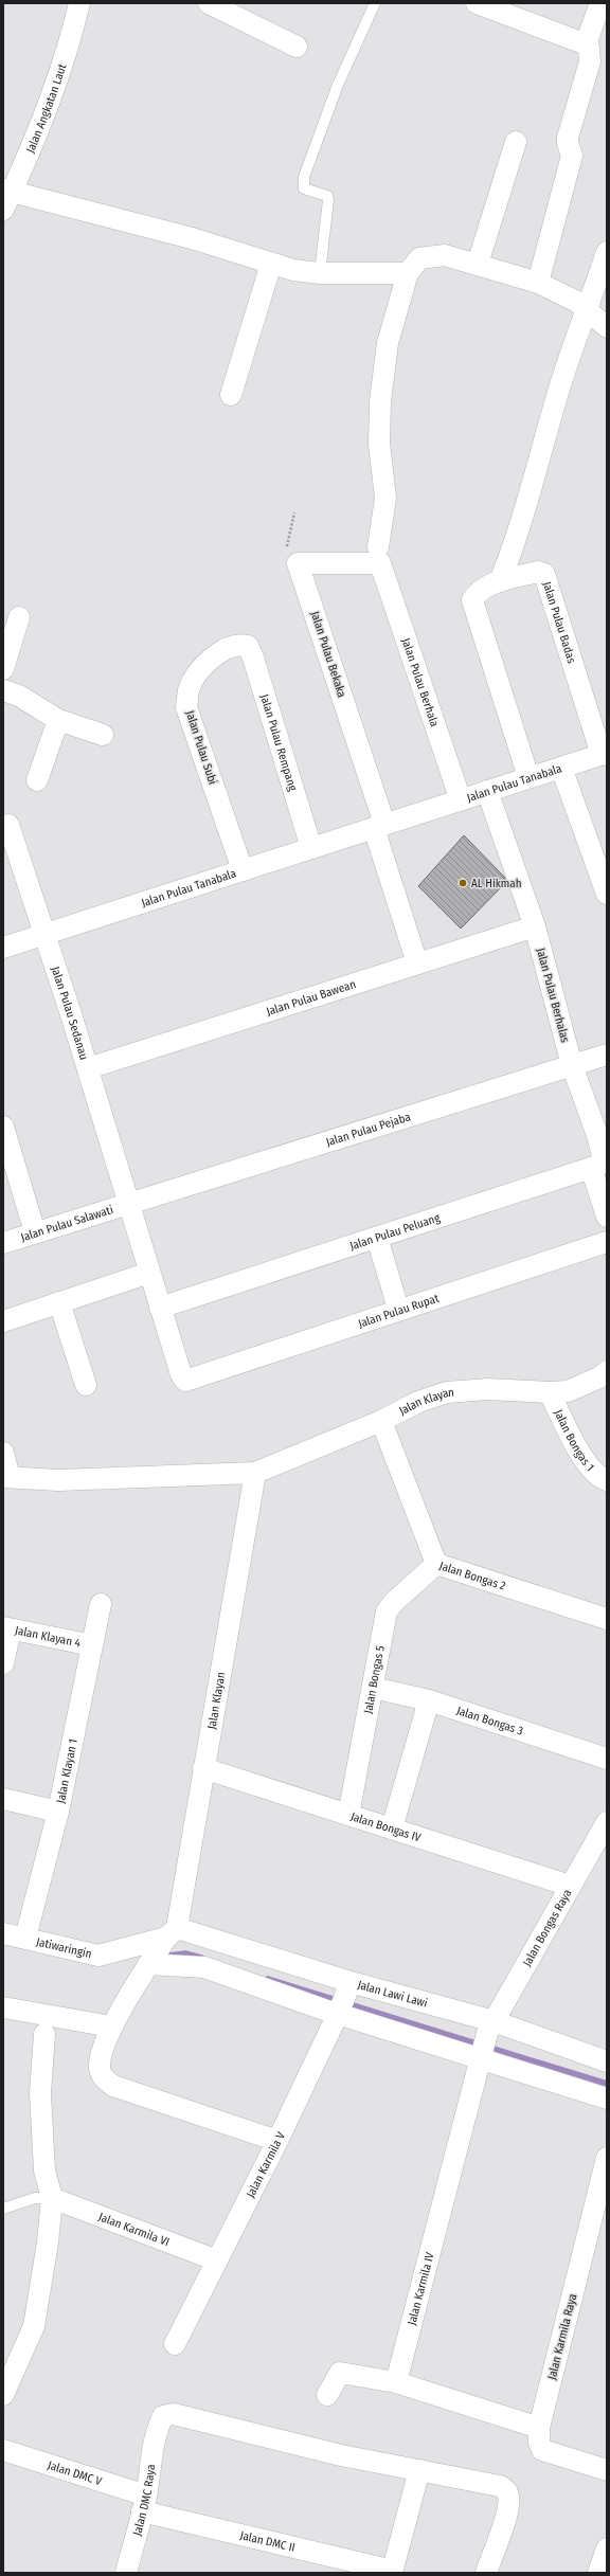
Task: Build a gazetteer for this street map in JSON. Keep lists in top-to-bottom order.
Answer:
{
  "streets": {
    "street": [
      "Jalan Angkatan Laut",
      "Jalan Pulau Badas",
      "Jalan Pulau Bekaka",
      "Jalan Pulau Berhala",
      "Jalan Pulau Rempang",
      "Jalan Pulau Subi",
      "Jalan Pulau Tanabala",
      "Jalan Pulau Berhalas",
      "Jalan Pulau Bawean",
      "Jalan Pulau Sedanau",
      "Jalan Pulau Pejaba",
      "Jalan Pulau Salawati",
      "Jalan Pulau Peluang",
      "Jalan Pulau Rupat",
      "Jalan Klayan",
      "Jalan Bongas 1",
      "Jalan Bongas 2",
      "Jalan Klayan 4",
      "Jalan Bongas 5",
      "Jalan Bongas 3",
      "Jalan Klayan 1",
      "Jalan Bongas IV",
      "Jalan Bongas Raya",
      "Jatiwaringin",
      "Jalan Lawi Lawi",
      "Jalan Karmila V",
      "Jalan Karmila VI",
      "Jalan Karmila IV",
      "Jalan Karmila Raya",
      "Jalan DMC V",
      "Jalan DMC Raya",
      "Jalan DMC II"
    ]
  },
  "crossings": [
    ["Jalan Pulau Badas", "Jalan Pulau Tanabala"],
    ["Jalan Pulau Bekaka", "Jalan Pulau Tanabala"],
    ["Jalan Pulau Berhala", "Jalan Pulau Tanabala"],
    ["Jalan Pulau Rempang", "Jalan Pulau Subi"],
    ["Jalan Pulau Rempang", "Jalan Pulau Tanabala"],
    ["Jalan Pulau Subi", "Jalan Pulau Tanabala"],
    ["Jalan Pulau Tanabala", "Jalan Pulau Sedanau"],
    ["Jalan Pulau Berhalas", "Jalan Pulau Bawean"],
    ["Jalan Pulau Berhalas", "Jalan Pulau Pejaba"],
    ["Jalan Pulau Berhalas", "Jalan Pulau Peluang"],
    ["Jalan Pulau Bawean", "Jalan Pulau Sedanau"],
    ["Jalan Pulau Sedanau", "Jalan Pulau Pejaba"],
    ["Jalan Pulau Sedanau", "Jalan Pulau Salawati"],
    ["Jalan Pulau Sedanau", "Jalan Pulau Peluang"],
    ["Jalan Pulau Sedanau", "Jalan Pulau Rupat"],
    ["Jalan Pulau Pejaba", "Jalan Pulau Salawati"],
    ["Jalan Pulau Pejaba", "Jalan Pulau Peluang"],
    ["Jalan Klayan", "Jalan Bongas 1"],
    ["Jalan Klayan", "Jalan Bongas 2"],
    ["Jalan Klayan", "Jalan Bongas IV"],
    ["Jalan Klayan", "Jatiwaringin"],
    ["Jalan Klayan", "Jalan Lawi Lawi"],
    ["Jalan Bongas 2", "Jalan Bongas 5"],
    ["Jalan Klayan 4", "Jalan Klayan 1"],
    ["Jalan Bongas 5", "Jalan Bongas 3"],
    ["Jalan Bongas 5", "Jalan Bongas IV"],
    ["Jalan Klayan 1", "Jatiwaringin"],
    ["Jalan Bongas IV", "Jalan Bongas Raya"],
    ["Jalan Bongas Raya", "Jalan Lawi Lawi"],
    ["Jalan Bongas Raya", "Jalan Karmila IV"],
    ["Jatiwaringin", "Jalan Lawi Lawi"],
    ["Jalan Lawi Lawi", "Jalan Karmila V"],
    ["Jalan Lawi Lawi", "Jalan Karmila IV"],
    ["Jalan Karmila V", "Jalan Karmila VI"],
    ["Jalan DMC V", "Jalan DMC Raya"],
    ["Jalan DMC V", "Jalan DMC II"],
    ["Jalan DMC Raya", "Jalan DMC II"]
  ],
  "places": ["AL Hikmah"]
}
